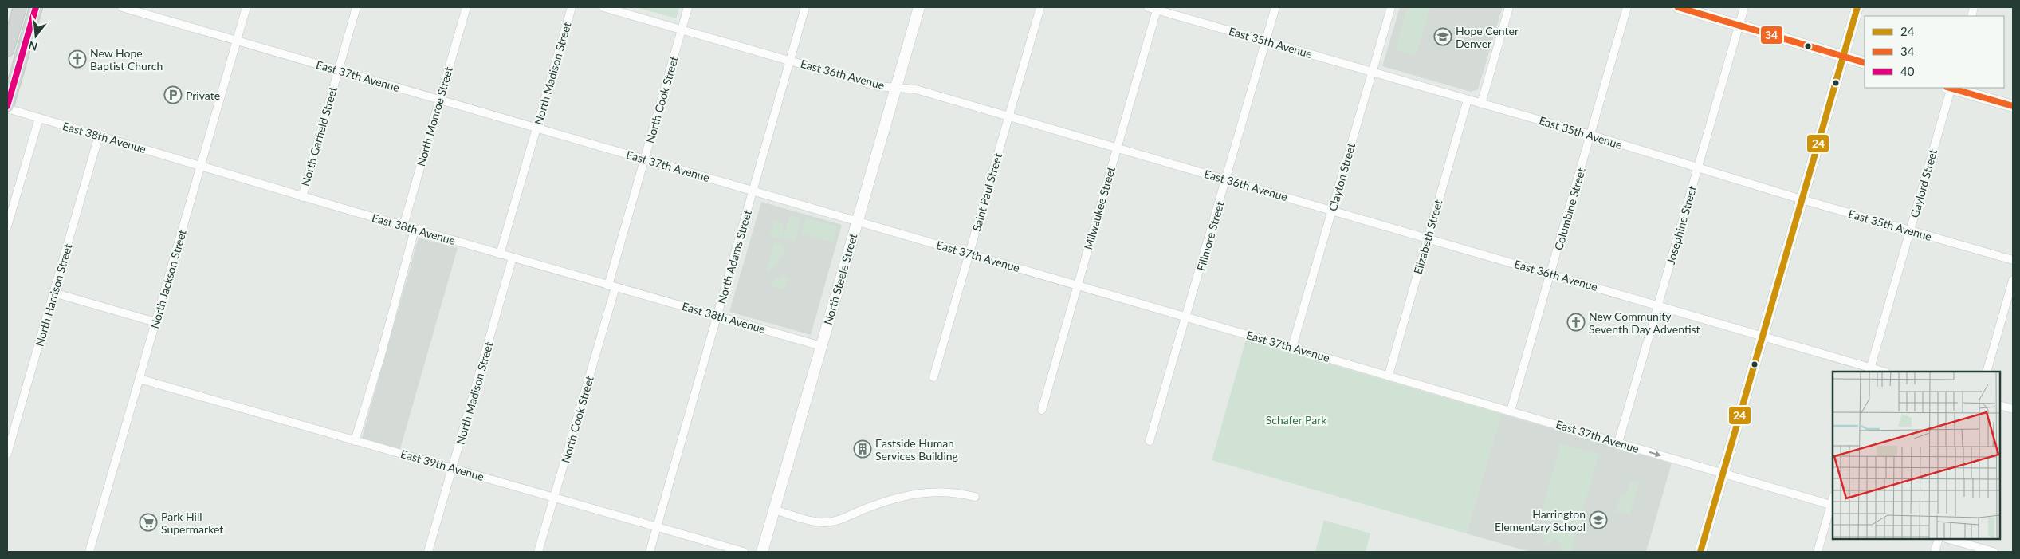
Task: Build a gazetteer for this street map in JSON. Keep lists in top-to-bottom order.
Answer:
{
  "streets": {
    "street": [
      "East 35th Avenue",
      "North Madison Street",
      "East 36th Avenue",
      "East 37th Avenue",
      "North Cook Street",
      "North Monroe Street",
      "North Garfield Street",
      "East 38th Avenue",
      "Clayton Street",
      "Gaylord Street",
      "Saint Paul Street",
      "Milwaukee Street",
      "Columbine Street",
      "Josephine Street",
      "Fillmore Street",
      "Elizabeth Street",
      "North Adams Street",
      "North Jackson Street",
      "North Steele Street",
      "North Harrison Street",
      "East 39th Avenue"
    ]
  },
  "crossings": [
    ["East 35th Avenue", "Clayton Street"],
    ["East 35th Avenue", "Gaylord Street"],
    ["East 35th Avenue", "Milwaukee Street"],
    ["East 35th Avenue", "Columbine Street"],
    ["East 35th Avenue", "Josephine Street"],
    ["East 35th Avenue", "Fillmore Street"],
    ["East 35th Avenue", "Elizabeth Street"],
    ["North Madison Street", "East 37th Avenue"],
    ["North Madison Street", "East 38th Avenue"],
    ["North Madison Street", "East 39th Avenue"],
    ["East 36th Avenue", "North Cook Street"],
    ["East 36th Avenue", "Clayton Street"],
    ["East 36th Avenue", "Gaylord Street"],
    ["East 36th Avenue", "Saint Paul Street"],
    ["East 36th Avenue", "Milwaukee Street"],
    ["East 36th Avenue", "Columbine Street"],
    ["East 36th Avenue", "Josephine Street"],
    ["East 36th Avenue", "Fillmore Street"],
    ["East 36th Avenue", "Elizabeth Street"],
    ["East 36th Avenue", "North Adams Street"],
    ["East 36th Avenue", "North Steele Street"],
    ["East 37th Avenue", "North Cook Street"],
    ["East 37th Avenue", "North Monroe Street"],
    ["East 37th Avenue", "North Garfield Street"],
    ["East 37th Avenue", "Clayton Street"],
    ["East 37th Avenue", "Saint Paul Street"],
    ["East 37th Avenue", "Milwaukee Street"],
    ["East 37th Avenue", "Columbine Street"],
    ["East 37th Avenue", "Josephine Street"],
    ["East 37th Avenue", "Fillmore Street"],
    ["East 37th Avenue", "Elizabeth Street"],
    ["East 37th Avenue", "North Adams Street"],
    ["East 37th Avenue", "North Jackson Street"],
    ["East 37th Avenue", "North Steele Street"],
    ["North Cook Street", "East 38th Avenue"],
    ["North Cook Street", "East 39th Avenue"],
    ["North Monroe Street", "East 38th Avenue"],
    ["North Garfield Street", "East 38th Avenue"],
    ["East 38th Avenue", "North Adams Street"],
    ["East 38th Avenue", "North Jackson Street"],
    ["East 38th Avenue", "North Steele Street"],
    ["East 38th Avenue", "North Harrison Street"],
    ["North Adams Street", "East 39th Avenue"],
    ["North Jackson Street", "East 39th Avenue"]
  ],
  "parks": ["Schafer Park"],
  "places": {
    "school or university": ["Hope Center Denver", "Harrington Elementary School"],
    "church": ["New Hope Baptist Church", "New Community Seventh Day Adventist"],
    "parking": ["Private"],
    "building": ["Eastside Human Services Building"],
    "supermarket": ["Park Hill Supermarket"]
  },
  "lines": ["transit line 24", "transit line 34", "transit line 40"],
  "legend": ["24", "34", "40"],
  "north": "bottom"
}
